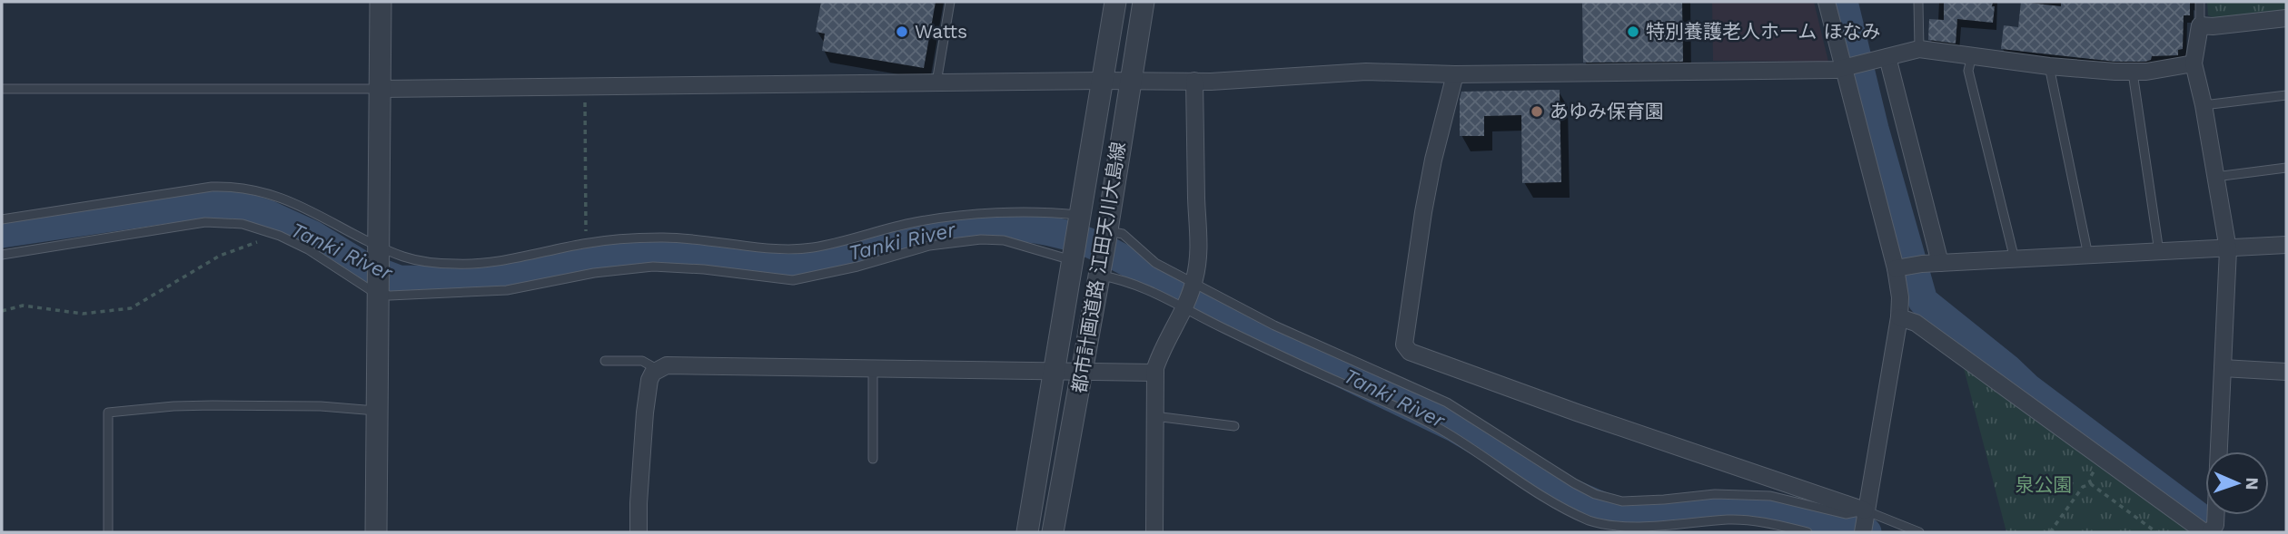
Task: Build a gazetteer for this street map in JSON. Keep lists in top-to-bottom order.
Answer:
{
  "streets": {
    "street": ["都市計画道路 江田天川大島線"]
  },
  "water": ["Tanki River"],
  "parks": ["泉公園"],
  "places": ["Watts", "特別養護老人ホーム ほなみ", "あゆみ保育園"],
  "north": "right"
}
